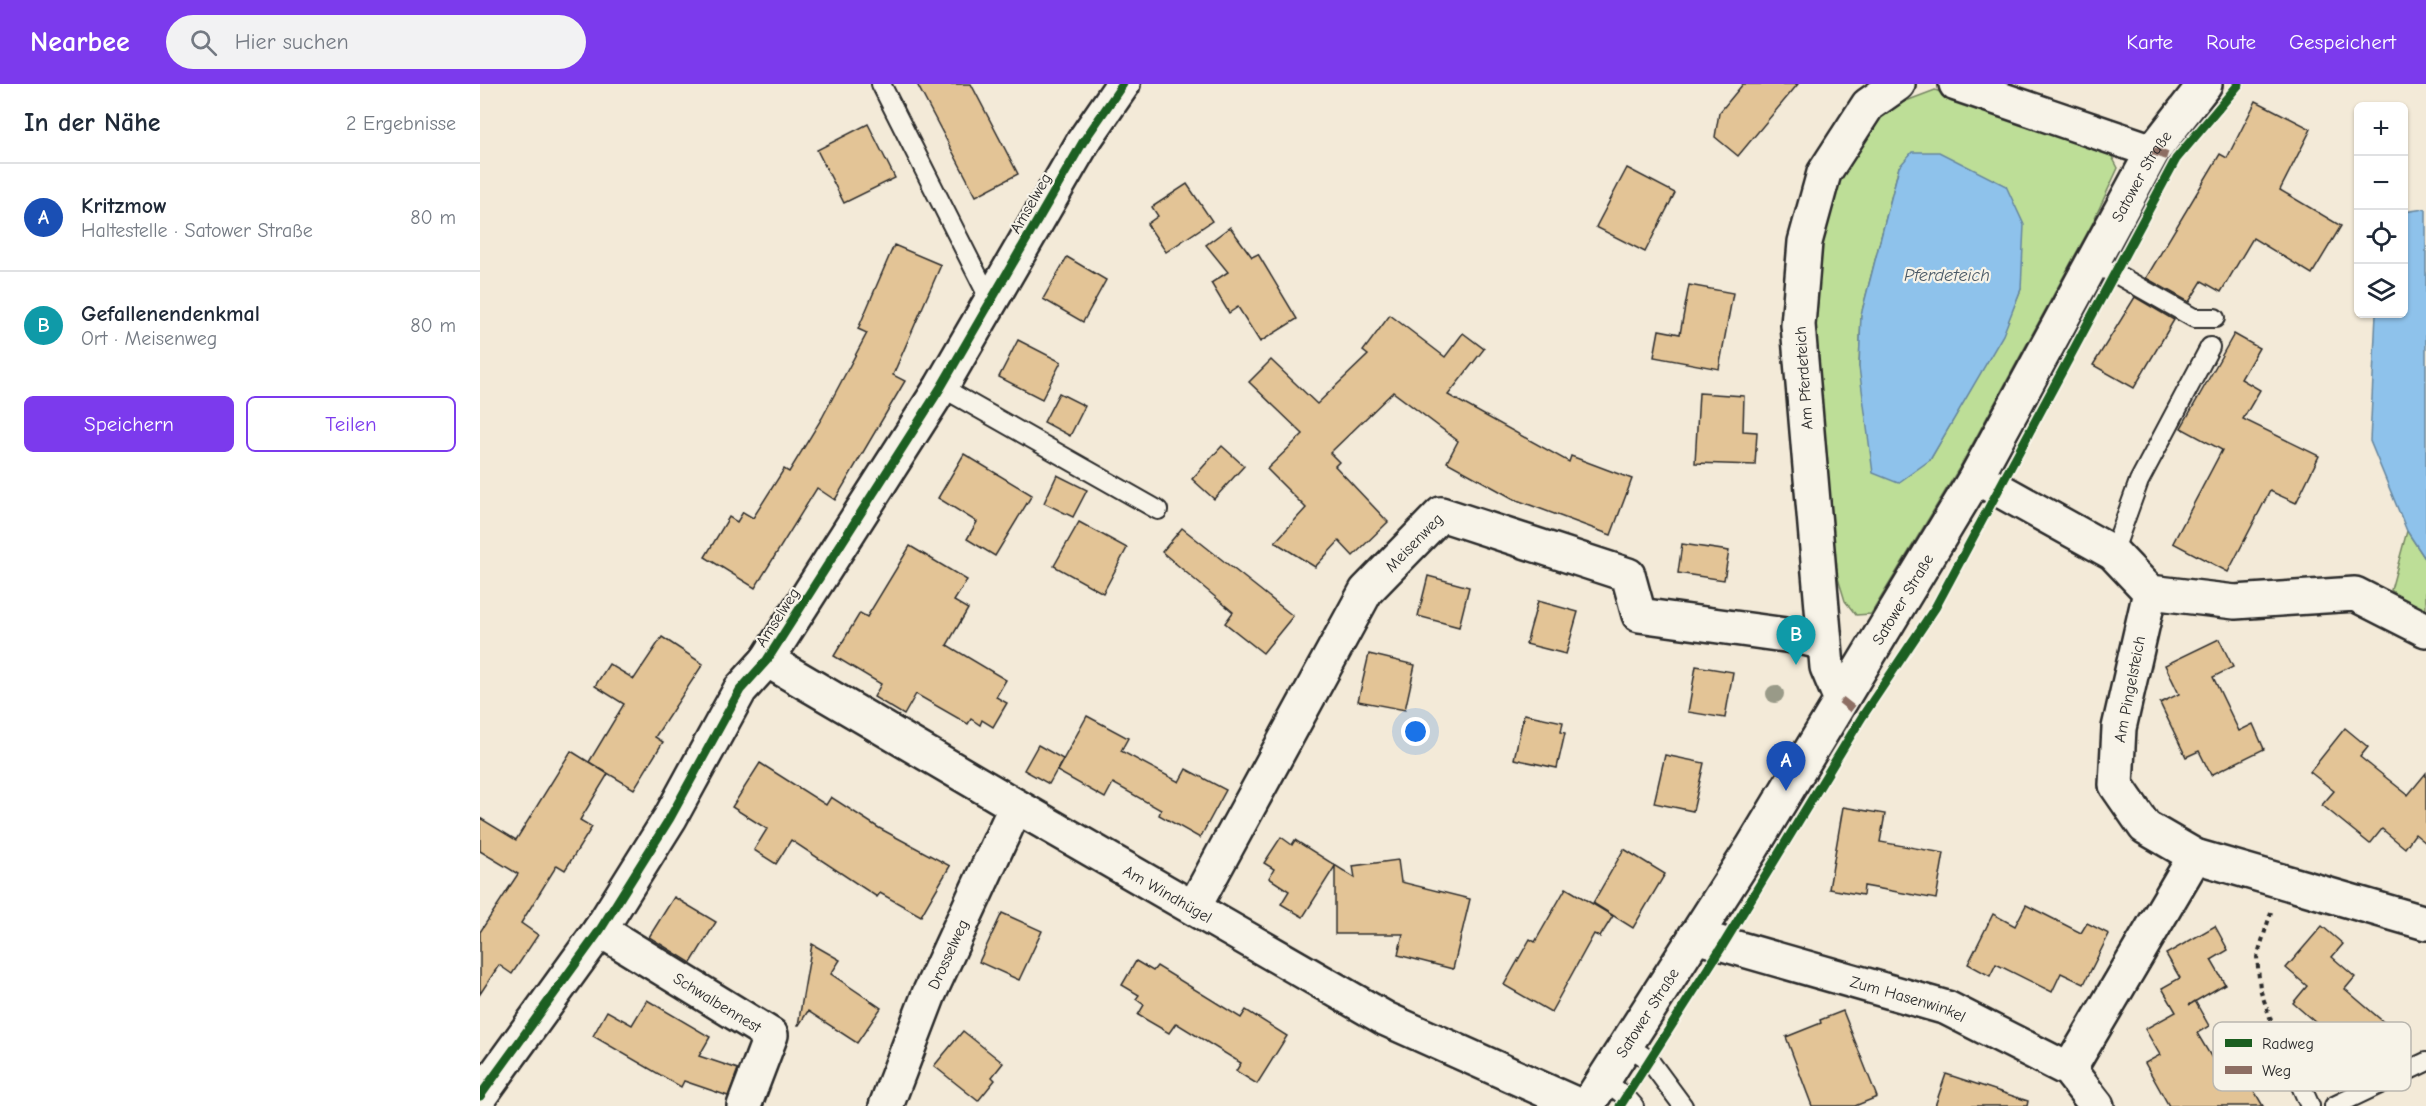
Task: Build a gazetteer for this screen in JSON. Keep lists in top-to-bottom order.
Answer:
{
  "streets": {
    "street": [
      "Satower Straße",
      "Amselweg",
      "Am Pferdeteich",
      "Meisenweg",
      "Am Pingelsteich",
      "Am Windhügel",
      "Drosselweg",
      "Zum Hasenwinkel",
      "Schwalbennest"
    ]
  },
  "crossings": [
    ["Satower Straße", "Am Pferdeteich"],
    ["Satower Straße", "Zum Hasenwinkel"],
    ["Amselweg", "Am Windhügel"],
    ["Amselweg", "Schwalbennest"],
    ["Am Pferdeteich", "Meisenweg"],
    ["Meisenweg", "Am Windhügel"],
    ["Am Windhügel", "Drosselweg"]
  ],
  "water": ["Pferdeteich"],
  "legend": ["Radweg", "Weg"],
  "page": {
    "header": "Nearbee",
    "search": "Hier suchen",
    "nav": ["Karte", "Route", "Gespeichert"],
    "heading": ["In der Nähe", "2 Ergebnisse"],
    "map_buttons": ["+", "−"],
    "list": [
      {
        "mark": "A",
        "name": "Kritzmow",
        "note": "Haltestelle · Satower Straße",
        "value": "80 m"
      },
      {
        "mark": "B",
        "name": "Gefallenendenkmal",
        "note": "Ort · Meisenweg",
        "value": "80 m"
      }
    ],
    "buttons": ["Speichern", "Teilen"],
    "pins": ["B", "A"]
  }
}
